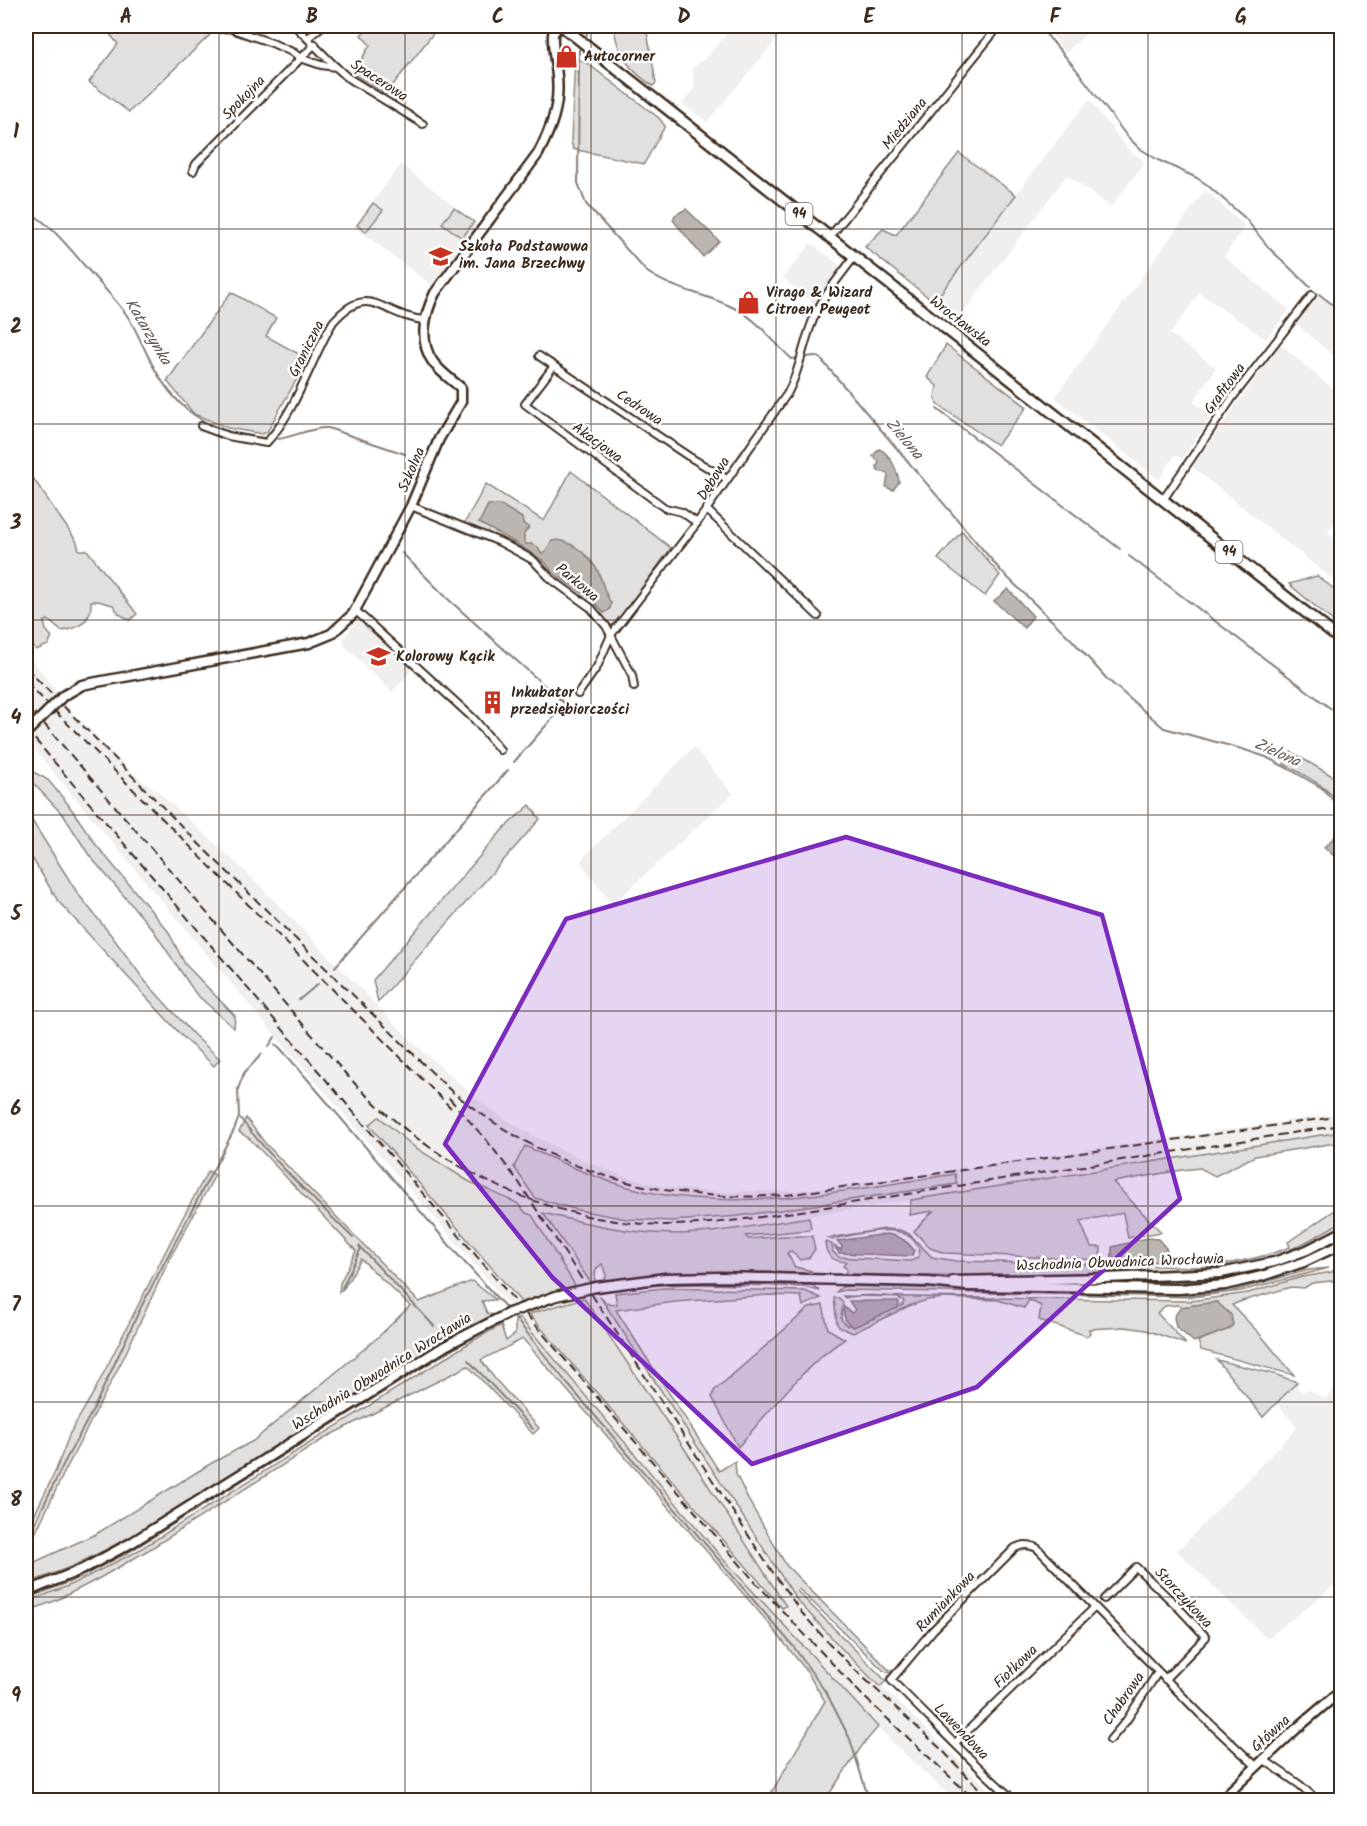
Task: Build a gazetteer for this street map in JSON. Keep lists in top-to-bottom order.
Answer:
{
  "streets": {
    "main road": [
      "94",
      "Wrocławska",
      "Szkolna",
      "Wschodnia Obwodnica Wrocławia",
      "Główna"
    ],
    "street": [
      "Spacerowa",
      "Spokojna",
      "Miedziana",
      "Graniczna",
      "Grafitowa",
      "Cedrowa",
      "Akacjowa",
      "Dębowa",
      "Parkowa",
      "Storczykowa",
      "Rumiankowa",
      "Fiołkowa",
      "Chabrowa",
      "Lawendowa"
    ]
  },
  "crossings": [
    ["Spacerowa", "Spokojna"],
    ["Miedziana", "Wrocławska"],
    ["Wrocławska", "Grafitowa"],
    ["Wrocławska", "Dębowa"],
    ["Graniczna", "Szkolna"],
    ["Cedrowa", "Akacjowa"],
    ["Cedrowa", "Dębowa"],
    ["Szkolna", "Parkowa"],
    ["Rumiankowa", "Fiołkowa"],
    ["Rumiankowa", "Lawendowa"],
    ["Fiołkowa", "Lawendowa"]
  ],
  "water": ["Katarzynka", "Zielona"],
  "places": {
    "shop": ["Autocorner", "Virago & Wizard Citroen Peugeot"],
    "school or university": ["Szkoła Podstawowa im. Jana Brzechwy", "Kolorowy Kącik"],
    "building": ["Inkubator przedsiębiorczości"]
  },
  "grid": {
    "columns": [
      "A",
      "B",
      "C",
      "D",
      "E",
      "F",
      "G"
    ],
    "rows": [
      "1",
      "2",
      "3",
      "4",
      "5",
      "6",
      "7",
      "8",
      "9"
    ]
  }
}
